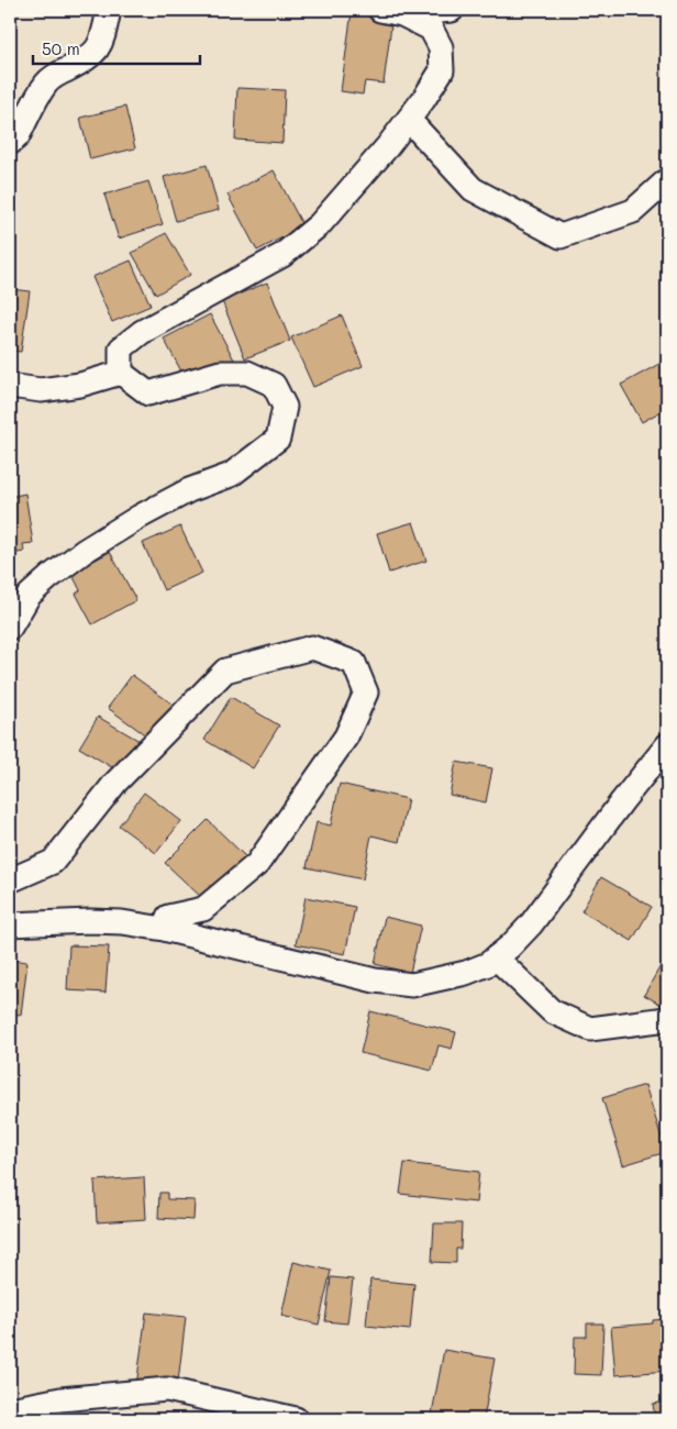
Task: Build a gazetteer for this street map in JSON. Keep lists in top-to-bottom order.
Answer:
{
  "scale_bar": "50 m"
}
